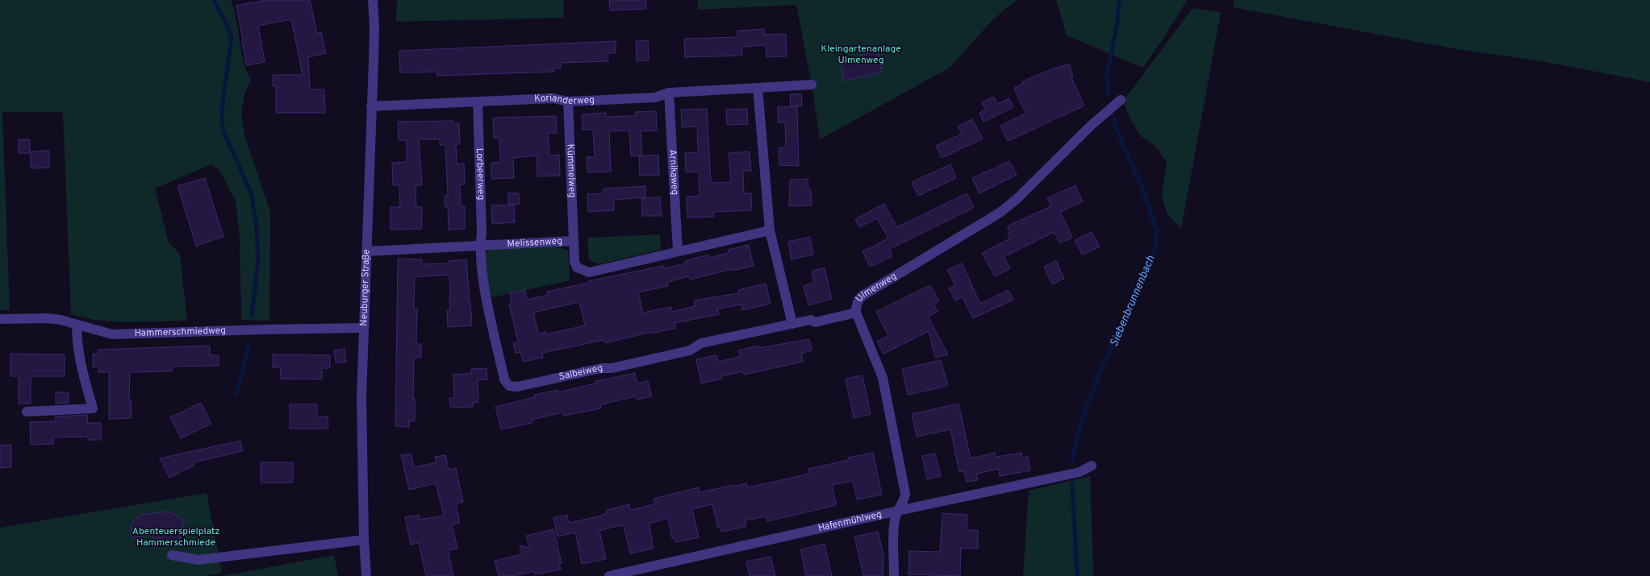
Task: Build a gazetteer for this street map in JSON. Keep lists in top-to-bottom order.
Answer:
{
  "streets": {
    "street": [
      "Korianderweg",
      "Kümmelweg",
      "Arnikaweg",
      "Lorbeerweg",
      "Melissenweg",
      "Neuburger Straße",
      "Ulmenweg",
      "Hammerschmiedweg",
      "Salbeiweg",
      "Hafenmühlweg"
    ]
  },
  "crossings": [
    ["Korianderweg", "Kümmelweg"],
    ["Korianderweg", "Arnikaweg"],
    ["Korianderweg", "Lorbeerweg"],
    ["Korianderweg", "Neuburger Straße"],
    ["Kümmelweg", "Melissenweg"],
    ["Arnikaweg", "Melissenweg"],
    ["Lorbeerweg", "Melissenweg"],
    ["Lorbeerweg", "Salbeiweg"],
    ["Melissenweg", "Neuburger Straße"],
    ["Melissenweg", "Salbeiweg"],
    ["Neuburger Straße", "Hammerschmiedweg"],
    ["Ulmenweg", "Salbeiweg"],
    ["Ulmenweg", "Hafenmühlweg"]
  ],
  "water": ["Siebenbrunnenbach"],
  "parks": ["Kleingartenanlage Ulmenweg", "Abenteuerspielplatz Hammerschmiede"]
}
